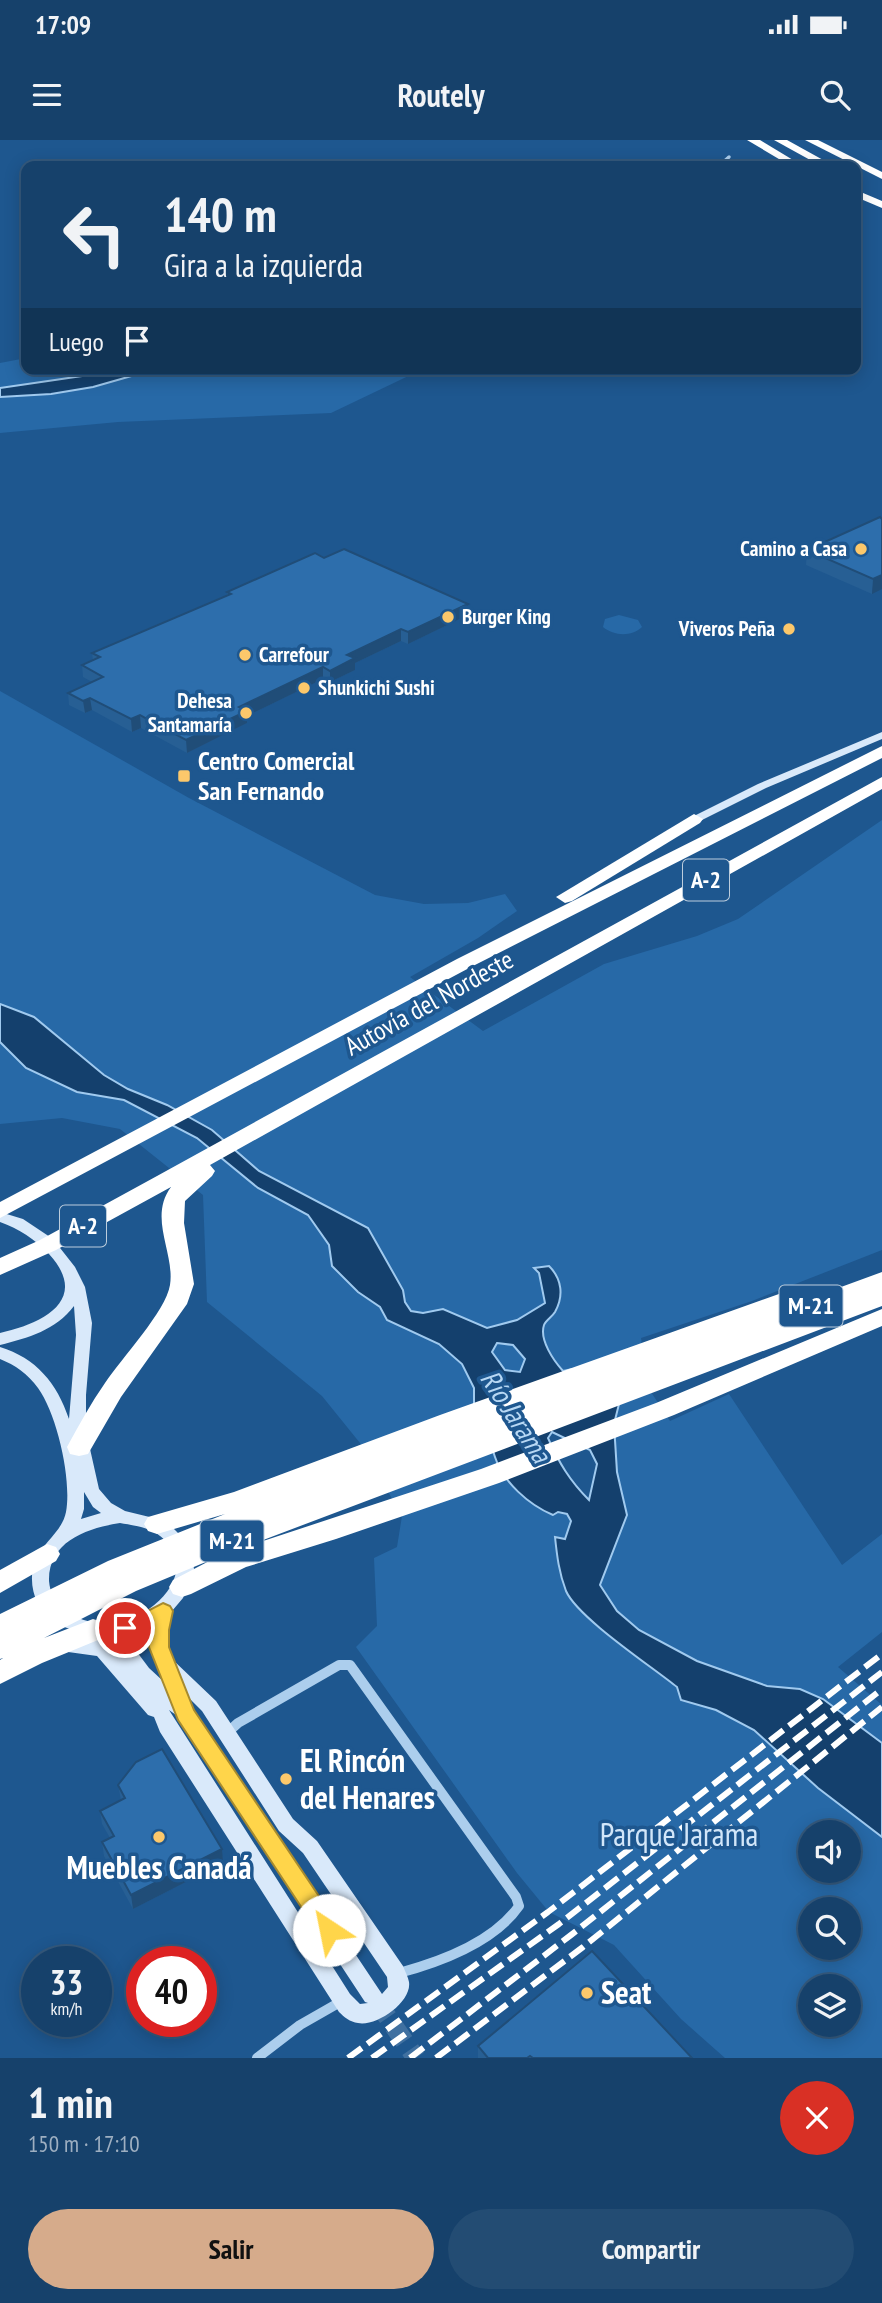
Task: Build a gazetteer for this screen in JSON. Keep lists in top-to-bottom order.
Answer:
{
  "streets": {
    "highway": ["A-2", "Autovía del Nordeste", "M-21"]
  },
  "crossings": [
    ["A-2", "Autovía del Nordeste"]
  ],
  "water": ["Río Jarama"],
  "parks": ["Parque Jarama"],
  "places": {
    "other": [
      "Camino a Casa",
      "Burger King",
      "Viveros Peña",
      "Carrefour",
      "Shunkichi Sushi",
      "Dehesa Santamaría",
      "El Rincón del Henares",
      "Muebles Canadá",
      "Seat"
    ],
    "transit": ["Centro Comercial San Fernando"]
  },
  "page": {
    "status": "17:09",
    "header": "Routely",
    "turn": ["140 m", "Gira a la izquierda"],
    "then": "Luego",
    "speed": "33 km/h",
    "limit": "40",
    "heading": ["1 min", "150 m · 17:10"],
    "buttons": ["Salir", "Compartir"]
  }
}
